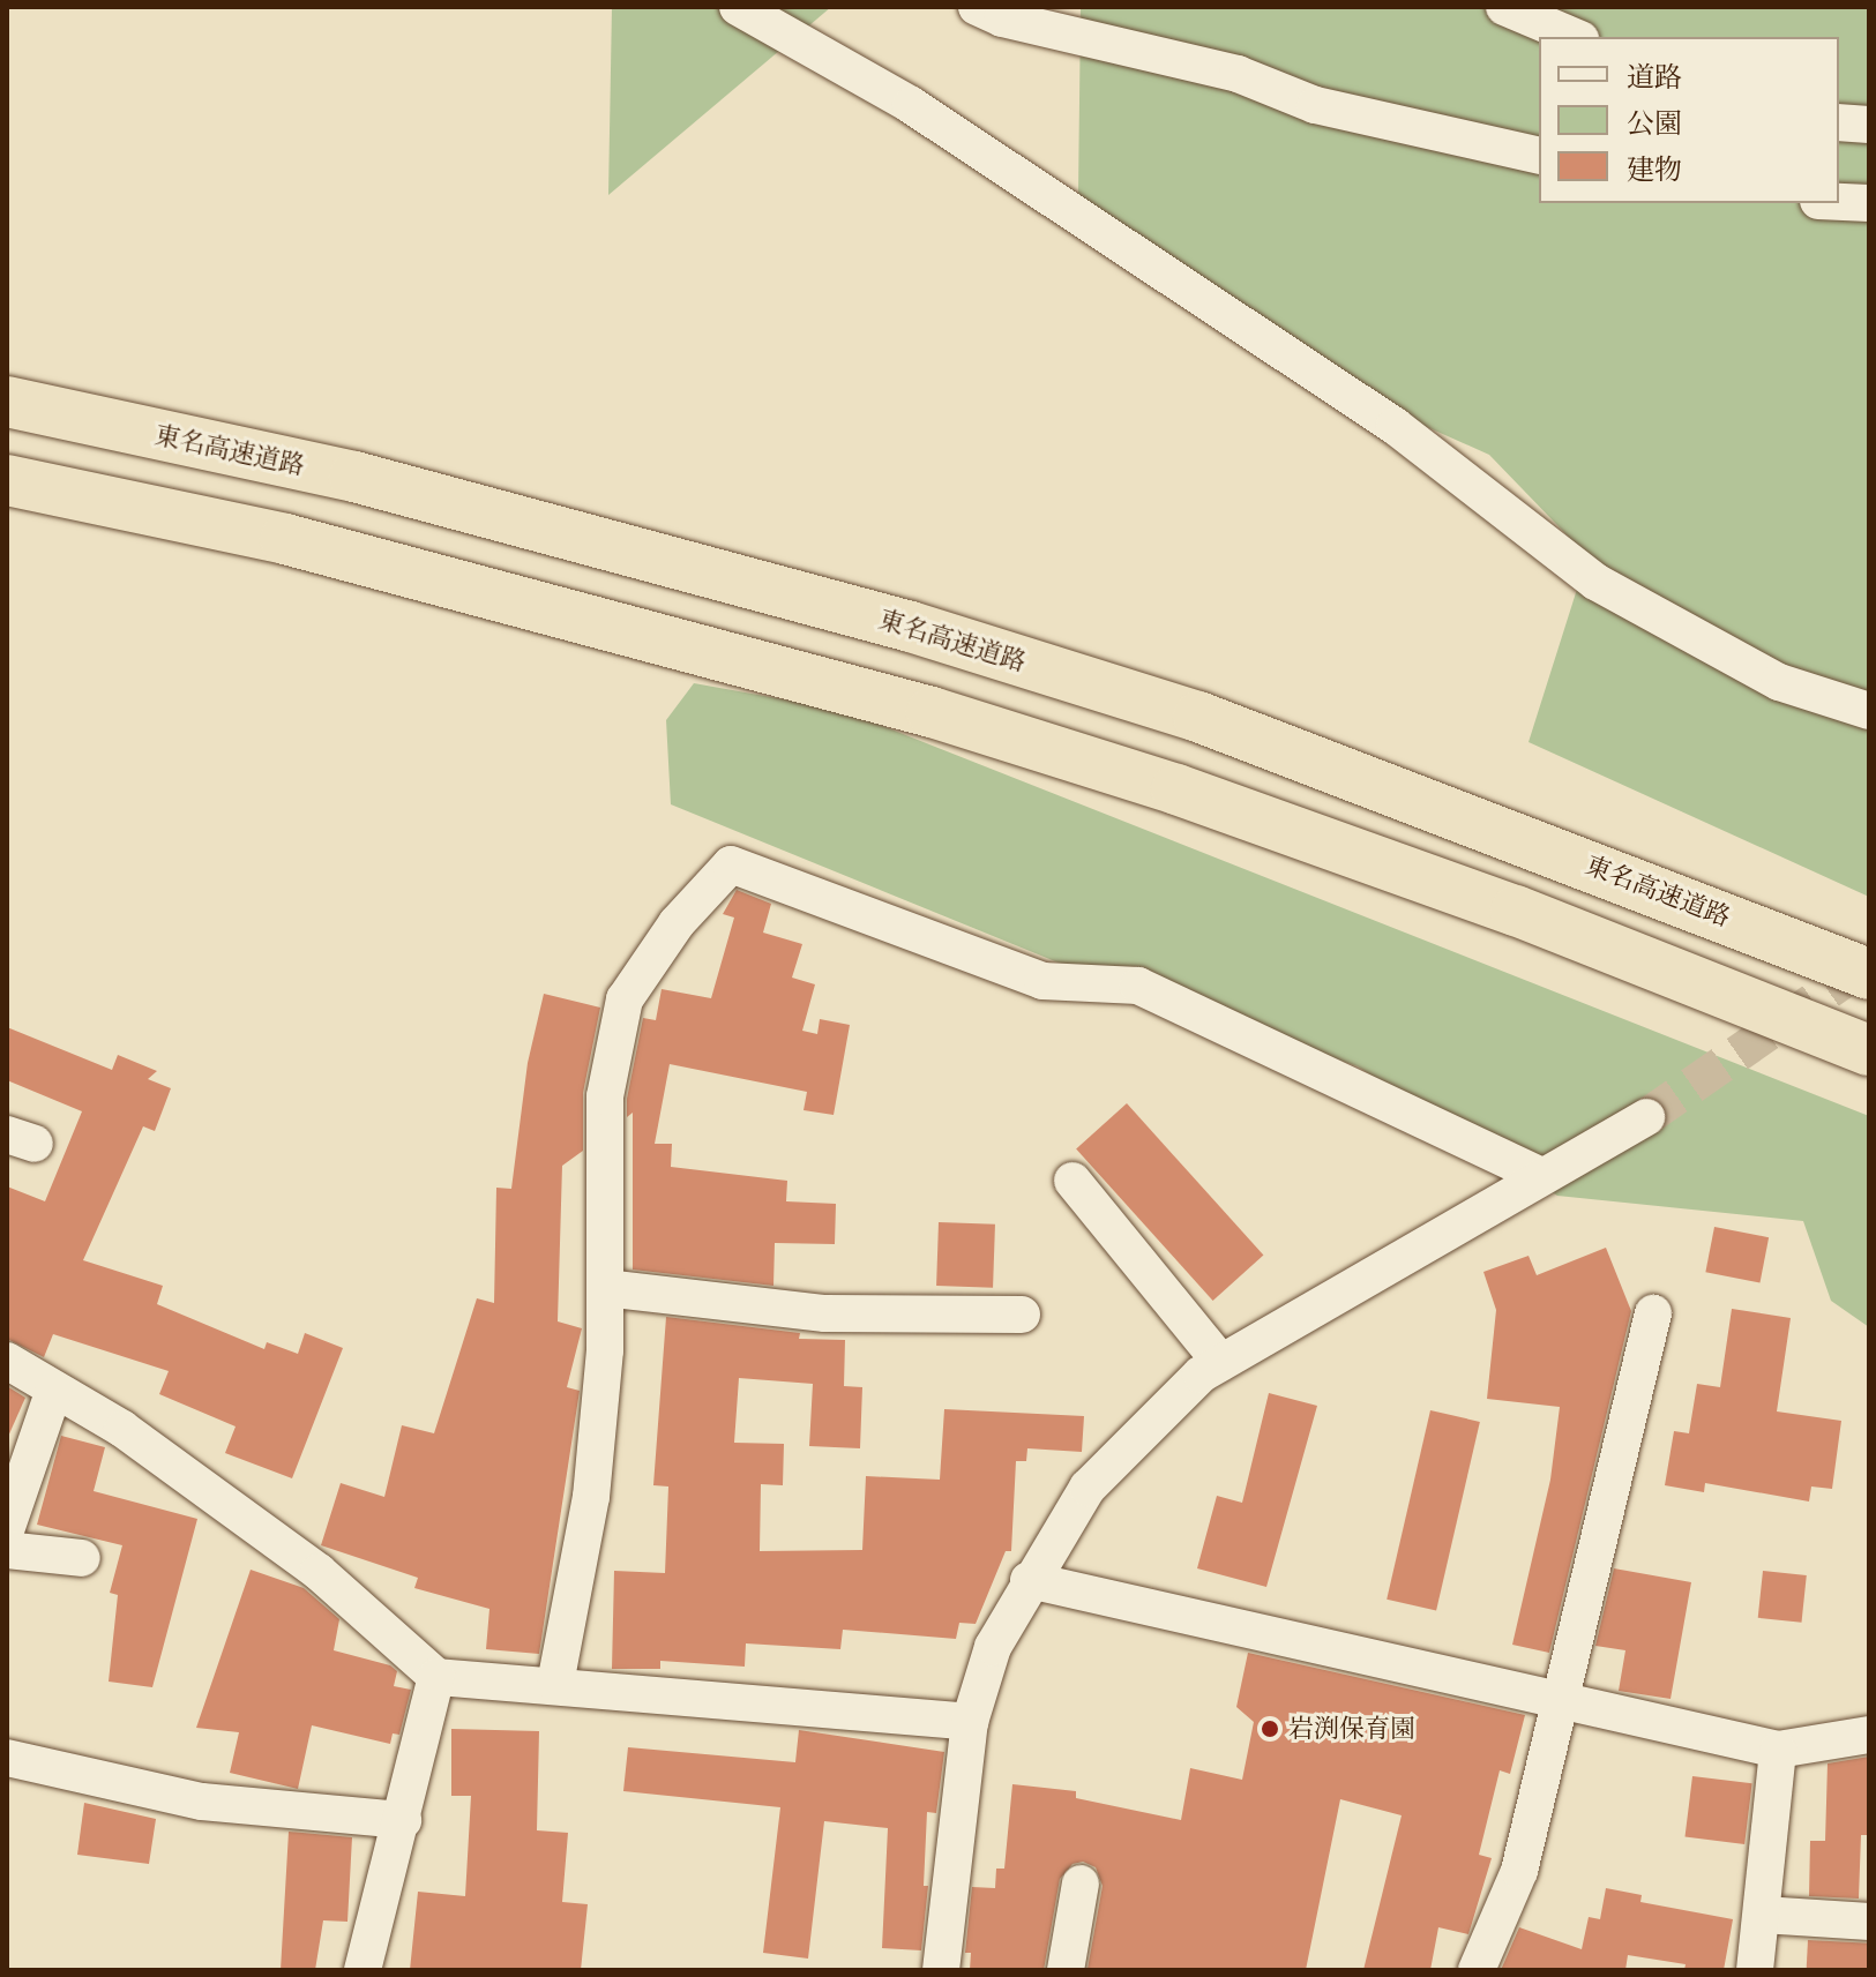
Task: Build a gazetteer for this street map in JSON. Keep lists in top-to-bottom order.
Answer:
{
  "streets": {
    "highway": ["東名高速道路"]
  },
  "places": ["岩渕保育園"],
  "legend": ["道路", "公園", "建物"]
}
